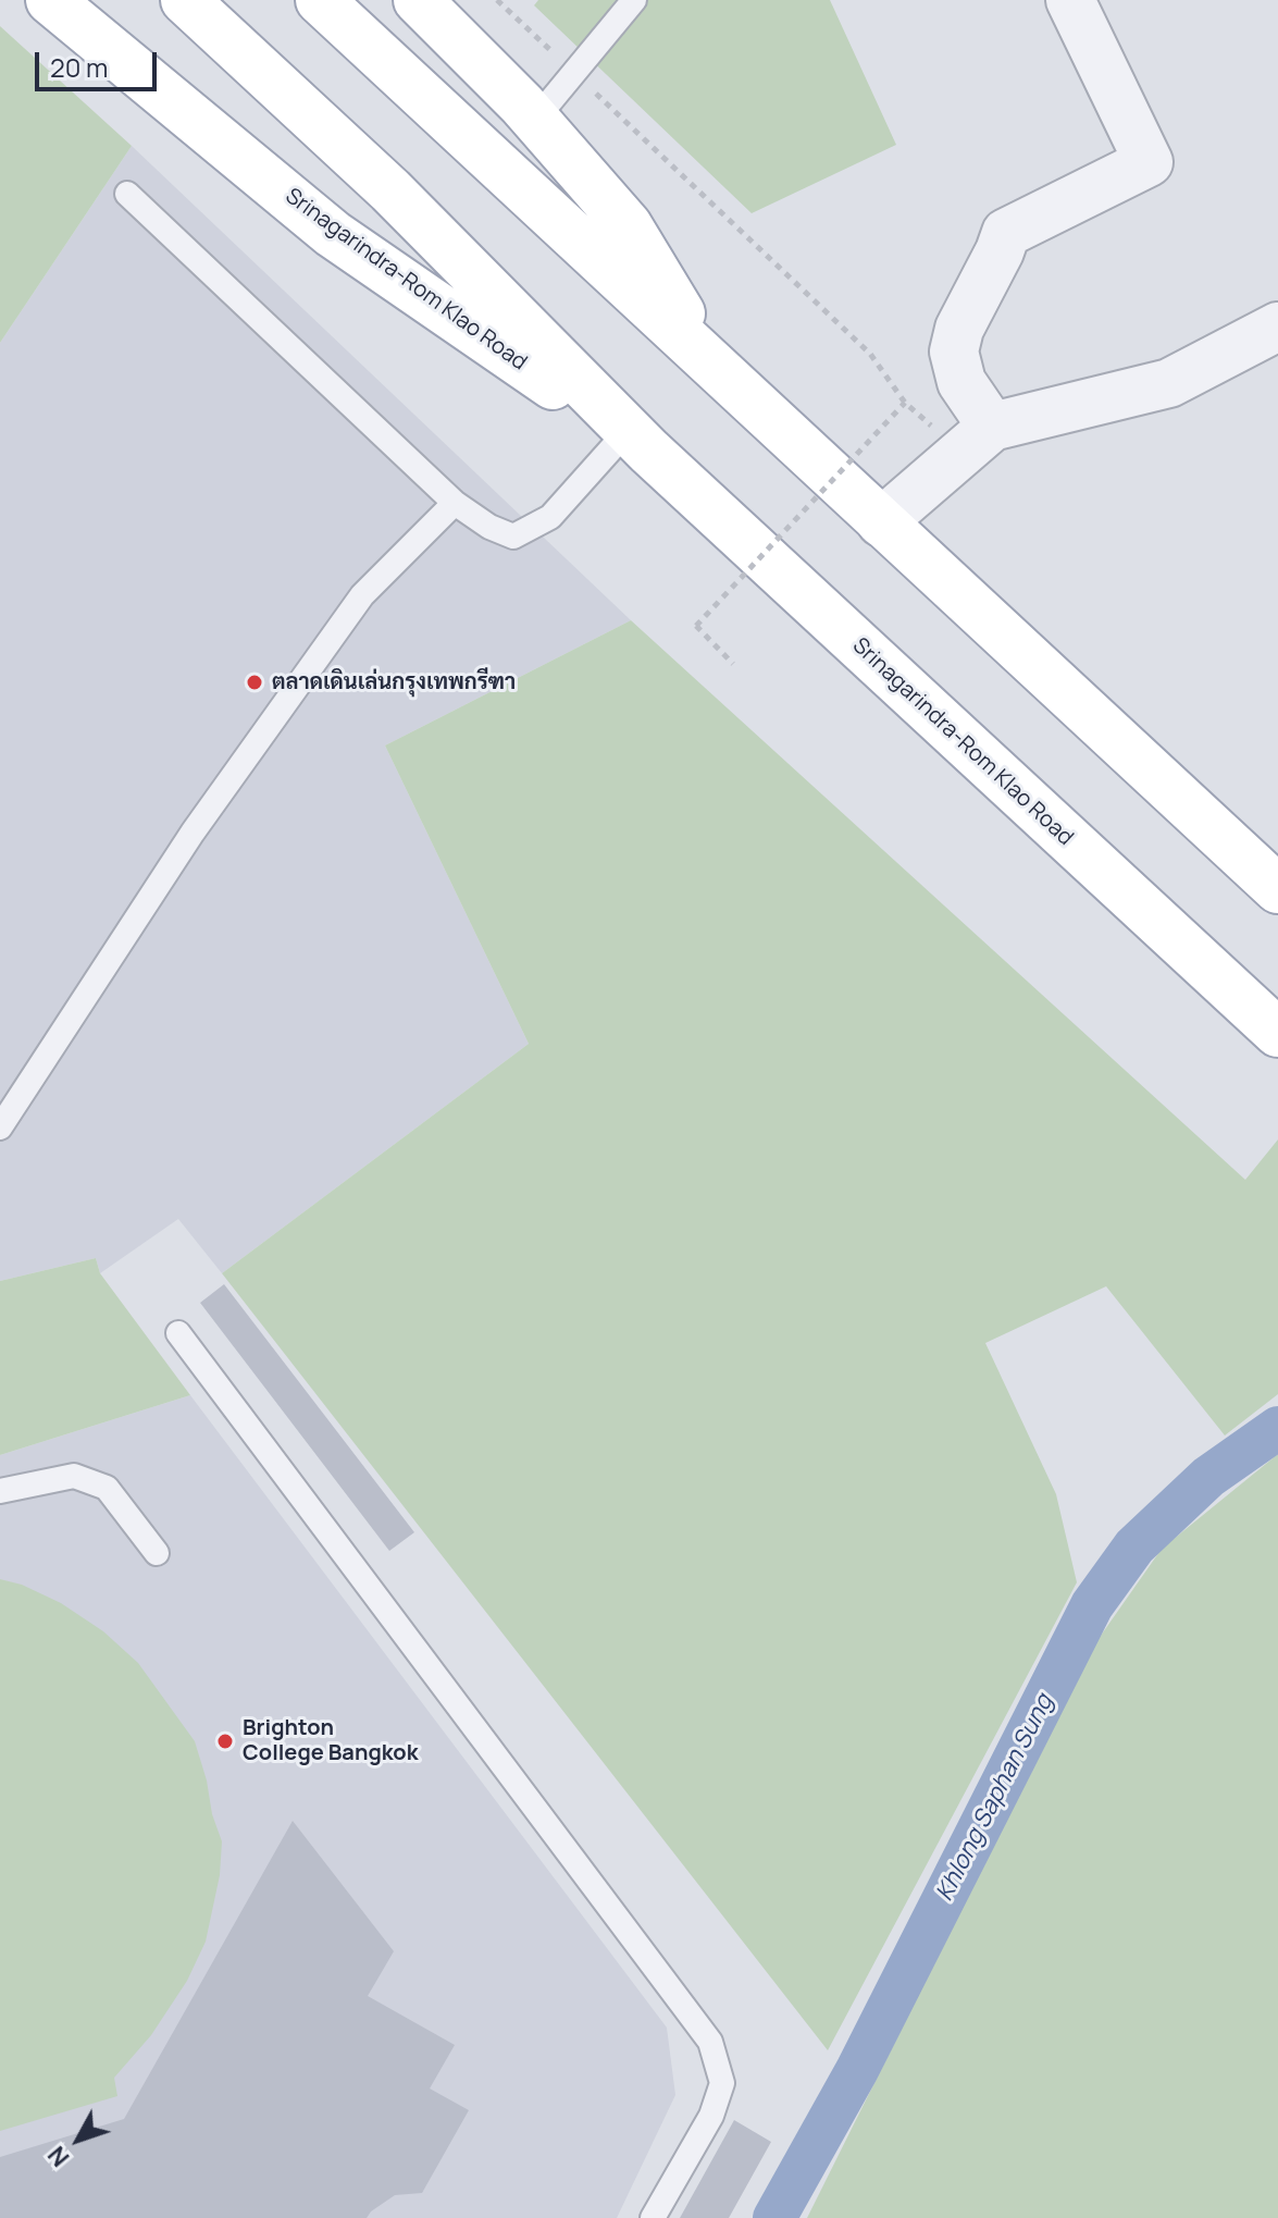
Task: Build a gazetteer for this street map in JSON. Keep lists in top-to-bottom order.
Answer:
{
  "streets": {
    "main road": ["Srinagarindra-Rom Klao Road"]
  },
  "water": ["Khlong Saphan Sung"],
  "places": ["ตลาดเดินเล่นกรุงเทพกรีฑา", "Brighton College Bangkok"],
  "scale_bar": "20 m",
  "north": "bottom left"
}
